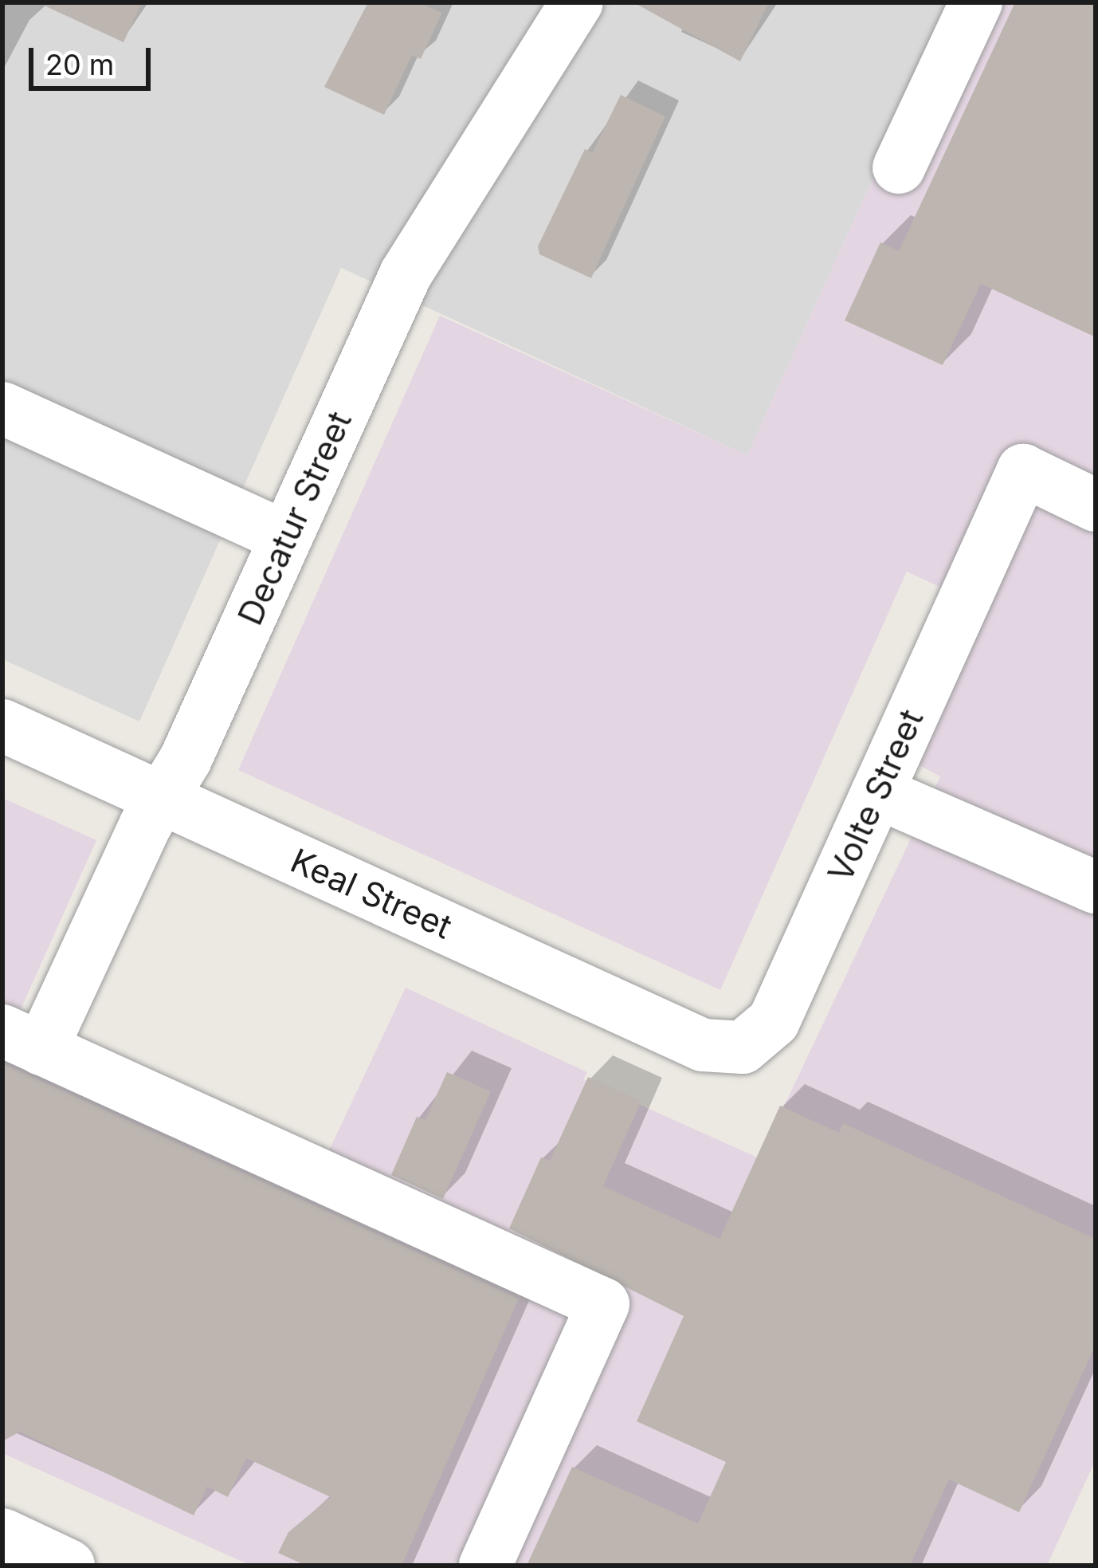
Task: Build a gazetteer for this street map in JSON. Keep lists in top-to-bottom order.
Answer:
{
  "streets": {
    "street": ["Decatur Street", "Volte Street", "Keal Street"]
  },
  "crossings": [
    ["Decatur Street", "Keal Street"],
    ["Volte Street", "Keal Street"]
  ],
  "scale_bar": "20 m"
}
